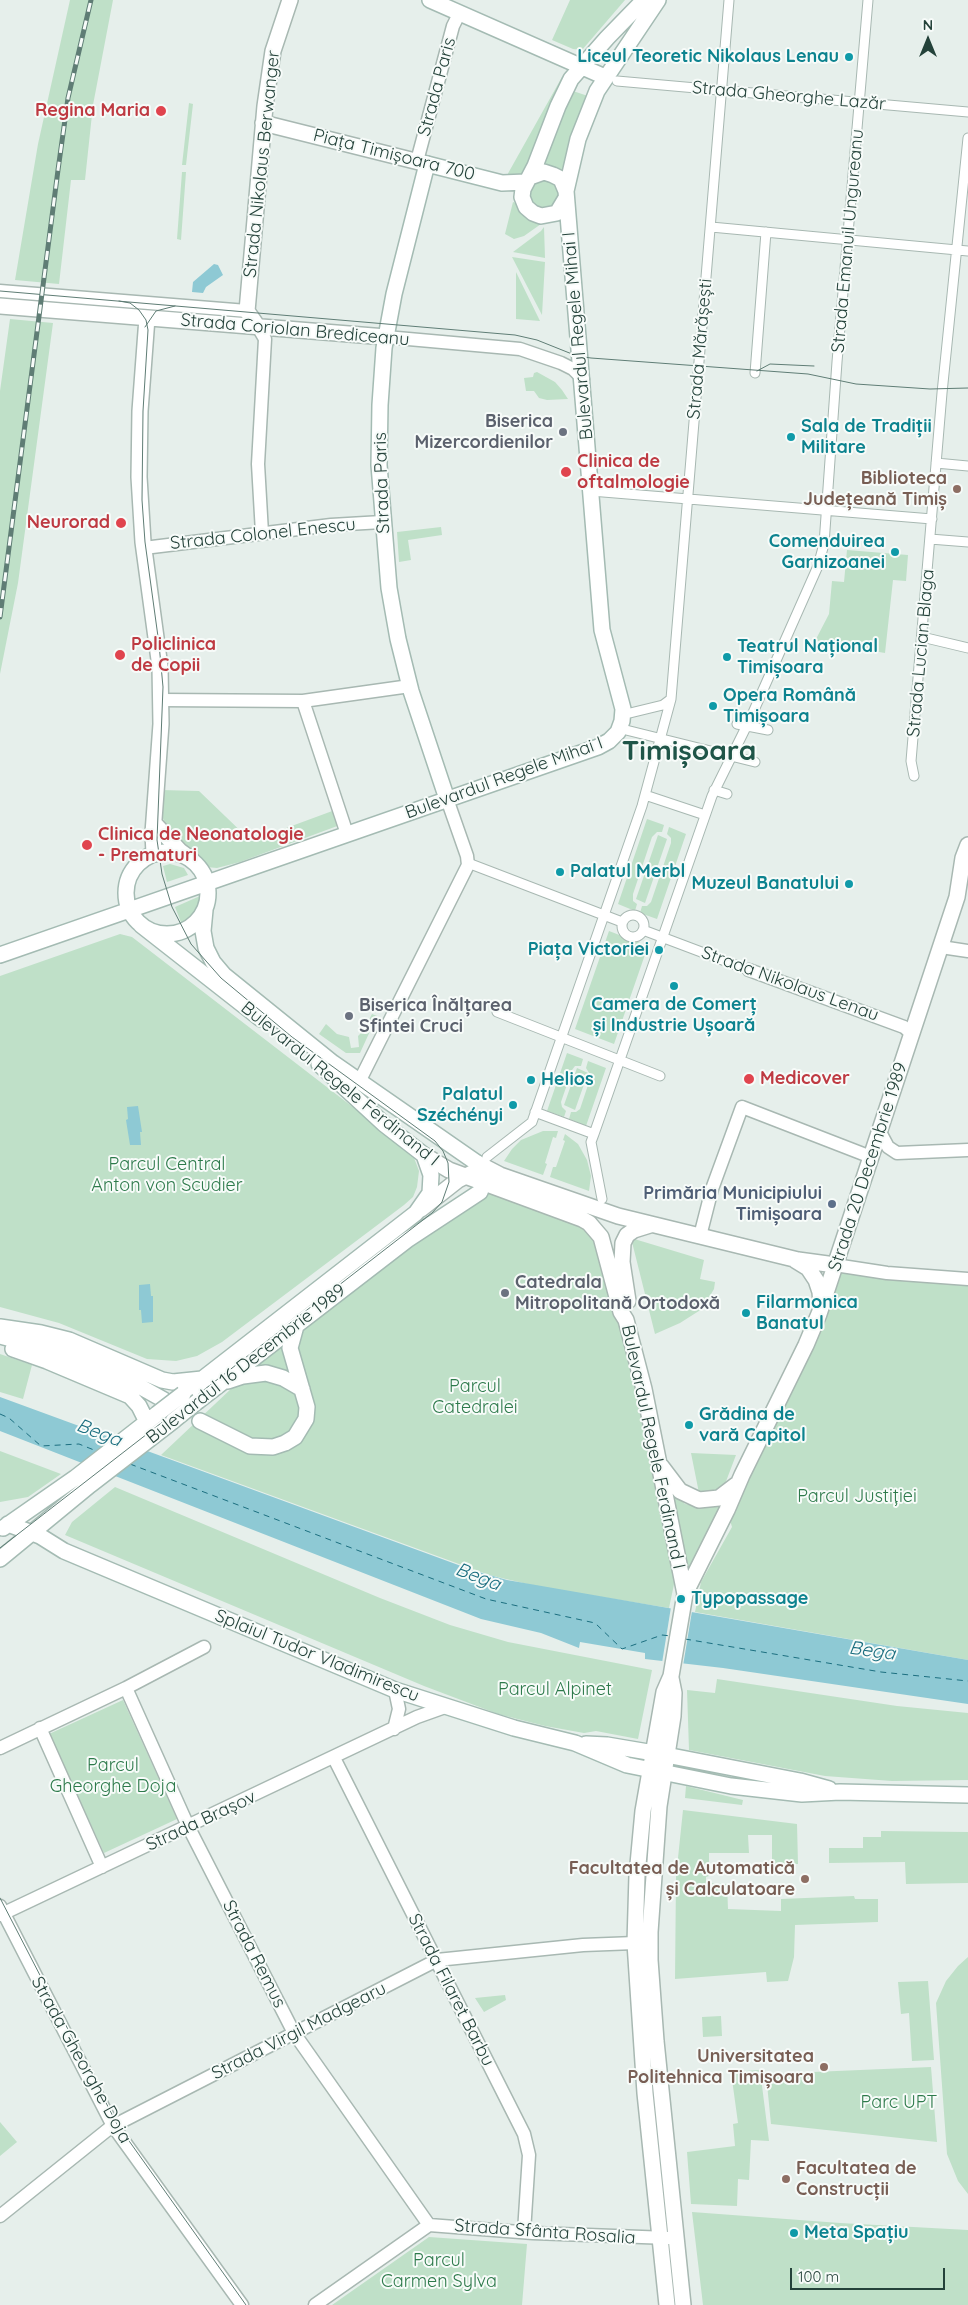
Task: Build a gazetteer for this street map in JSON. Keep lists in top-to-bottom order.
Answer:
{
  "streets": {
    "main road": [
      "Strada Paris",
      "Strada Gheorghe Lazăr",
      "Piața Timișoara 700",
      "Strada Nikolaus Berwanger",
      "Strada Coriolan Brediceanu",
      "Bulevardul Regele Mihai I",
      "Bulevardul Regele Ferdinand I",
      "Strada 20 Decembrie 1989",
      "Bulevardul 16 Decembrie 1989",
      "Splaiul Tudor Vladimirescu"
    ],
    "street": [
      "Strada Emanuil Ungureanu",
      "Strada Mărășești",
      "Strada Colonel Enescu",
      "Strada Lucian Blaga",
      "Strada Nikolaus Lenau",
      "Strada Brașov",
      "Strada Remus",
      "Strada Filaret Barbu",
      "Strada Virgil Madgearu",
      "Strada Gheorghe Doja",
      "Strada Sfânta Rosalia"
    ]
  },
  "crossings": [
    ["Strada Paris", "Strada Gheorghe Lazăr"],
    ["Strada Paris", "Piața Timișoara 700"],
    ["Strada Paris", "Strada Coriolan Brediceanu"],
    ["Strada Paris", "Bulevardul Regele Mihai I"],
    ["Strada Paris", "Strada Colonel Enescu"],
    ["Strada Gheorghe Lazăr", "Strada Emanuil Ungureanu"],
    ["Strada Gheorghe Lazăr", "Bulevardul Regele Mihai I"],
    ["Strada Gheorghe Lazăr", "Strada Mărășești"],
    ["Piața Timișoara 700", "Strada Nikolaus Berwanger"],
    ["Piața Timișoara 700", "Bulevardul Regele Mihai I"],
    ["Strada Nikolaus Berwanger", "Strada Coriolan Brediceanu"],
    ["Strada Coriolan Brediceanu", "Bulevardul Regele Mihai I"],
    ["Bulevardul Regele Mihai I", "Bulevardul Regele Ferdinand I"],
    ["Strada Nikolaus Lenau", "Strada 20 Decembrie 1989"],
    ["Bulevardul Regele Ferdinand I", "Strada 20 Decembrie 1989"],
    ["Bulevardul Regele Ferdinand I", "Bulevardul 16 Decembrie 1989"],
    ["Bulevardul 16 Decembrie 1989", "Splaiul Tudor Vladimirescu"],
    ["Splaiul Tudor Vladimirescu", "Strada Brașov"],
    ["Strada Brașov", "Strada Remus"],
    ["Strada Brașov", "Strada Filaret Barbu"],
    ["Strada Brașov", "Strada Gheorghe Doja"],
    ["Strada Remus", "Strada Virgil Madgearu"],
    ["Strada Remus", "Strada Sfânta Rosalia"],
    ["Strada Filaret Barbu", "Strada Virgil Madgearu"],
    ["Strada Filaret Barbu", "Strada Sfânta Rosalia"],
    ["Strada Virgil Madgearu", "Strada Gheorghe Doja"]
  ],
  "districts": ["Timișoara"],
  "water": ["Bega"],
  "parks": [
    "Parcul Central Anton von Scudier",
    "Parcul Catedralei",
    "Parcul Justiției",
    "Parcul Alpinet",
    "Parcul Gheorghe Doja",
    "Parc UPT",
    "Parcul Carmen Sylva"
  ],
  "places": [
    "Liceul Teoretic Nikolaus Lenau",
    "Regina Maria",
    "Biserica Mizercordienilor",
    "Sala de Tradiții Militare",
    "Clinica de oftalmologie",
    "Biblioteca Județeană Timiș",
    "Neurorad",
    "Comenduirea Garnizoanei",
    "Policlinica de Copii",
    "Teatrul Național Timișoara",
    "Opera Română Timișoara",
    "Clinica de Neonatologie - Prematuri",
    "Palatul Merbl",
    "Muzeul Banatului",
    "Piața Victoriei",
    "Camera de Comerț și Industrie Ușoară",
    "Biserica Înălțarea Sfintei Cruci",
    "Medicover",
    "Helios",
    "Palatul Széchényi",
    "Primăria Municipiului Timișoara",
    "Catedrala Mitropolitană Ortodoxă",
    "Filarmonica Banatul",
    "Grădina de vară Capitol",
    "Typopassage",
    "Facultatea de Automatică și Calculatoare",
    "Universitatea Politehnica Timișoara",
    "Facultatea de Construcții",
    "Meta Spațiu"
  ],
  "scale_bar": "100 m",
  "north": "top"
}
